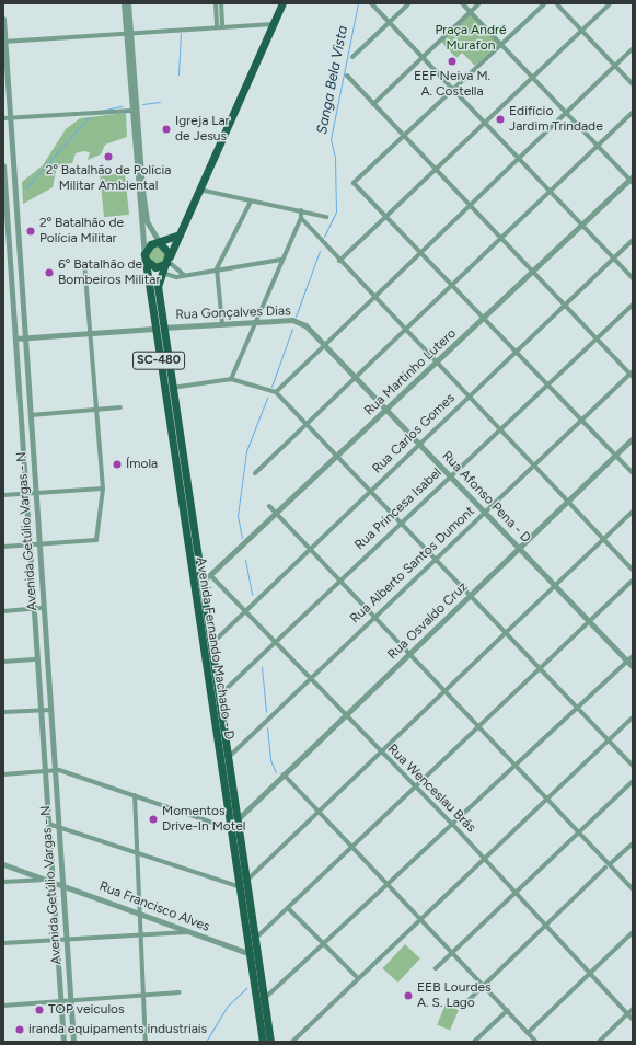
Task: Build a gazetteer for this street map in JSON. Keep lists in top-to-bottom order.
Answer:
{
  "streets": {
    "main road": ["SC-480", "Avenida Fernando Machado - D"],
    "street": [
      "Rua Gonçalves Dias",
      "Rua Martinho Lutero",
      "Rua Carlos Gomes",
      "Rua Afonso Pena - D",
      "Rua Princesa Isabel",
      "Avenida Getúlio Vargas - N",
      "Rua Alberto Santos Dumont",
      "Rua Osvaldo Cruz",
      "Rua Wenceslau Brás",
      "Rua Francisco Alves"
    ]
  },
  "crossings": [
    ["Rua Gonçalves Dias", "Rua Afonso Pena - D"],
    ["Rua Gonçalves Dias", "Avenida Fernando Machado - D"],
    ["Rua Martinho Lutero", "Rua Afonso Pena - D"],
    ["Rua Martinho Lutero", "Avenida Fernando Machado - D"],
    ["Rua Martinho Lutero", "Rua Wenceslau Brás"],
    ["Rua Carlos Gomes", "Rua Afonso Pena - D"],
    ["Rua Carlos Gomes", "Avenida Fernando Machado - D"],
    ["Rua Carlos Gomes", "Rua Wenceslau Brás"],
    ["Rua Afonso Pena - D", "Rua Princesa Isabel"],
    ["Rua Afonso Pena - D", "Rua Alberto Santos Dumont"],
    ["Rua Afonso Pena - D", "Rua Osvaldo Cruz"],
    ["Rua Princesa Isabel", "Avenida Fernando Machado - D"],
    ["Rua Princesa Isabel", "Rua Wenceslau Brás"],
    ["Avenida Getúlio Vargas - N", "Rua Francisco Alves"],
    ["Rua Alberto Santos Dumont", "Avenida Fernando Machado - D"],
    ["Rua Alberto Santos Dumont", "Rua Wenceslau Brás"],
    ["Rua Osvaldo Cruz", "Avenida Fernando Machado - D"],
    ["Rua Osvaldo Cruz", "Rua Wenceslau Brás"],
    ["Avenida Fernando Machado - D", "Rua Francisco Alves"]
  ],
  "water": ["Sanga Bela Vista"],
  "parks": ["Praça André Murafon"],
  "places": [
    "EEF Neiva M. A. Costella",
    "Edifício Jardim Trindade",
    "Igreja Lar de Jesus",
    "2º Batalhão de Polícia Militar Ambiental",
    "2º Batalhão de Polícia Militar",
    "6º Batalhão de Bombeiros Militar",
    "Ímola",
    "Momentos Drive-In Motel",
    "EEB Lourdes A. S. Lago",
    "TOP veiculos",
    "iranda equipaments industriais"
  ]
}
